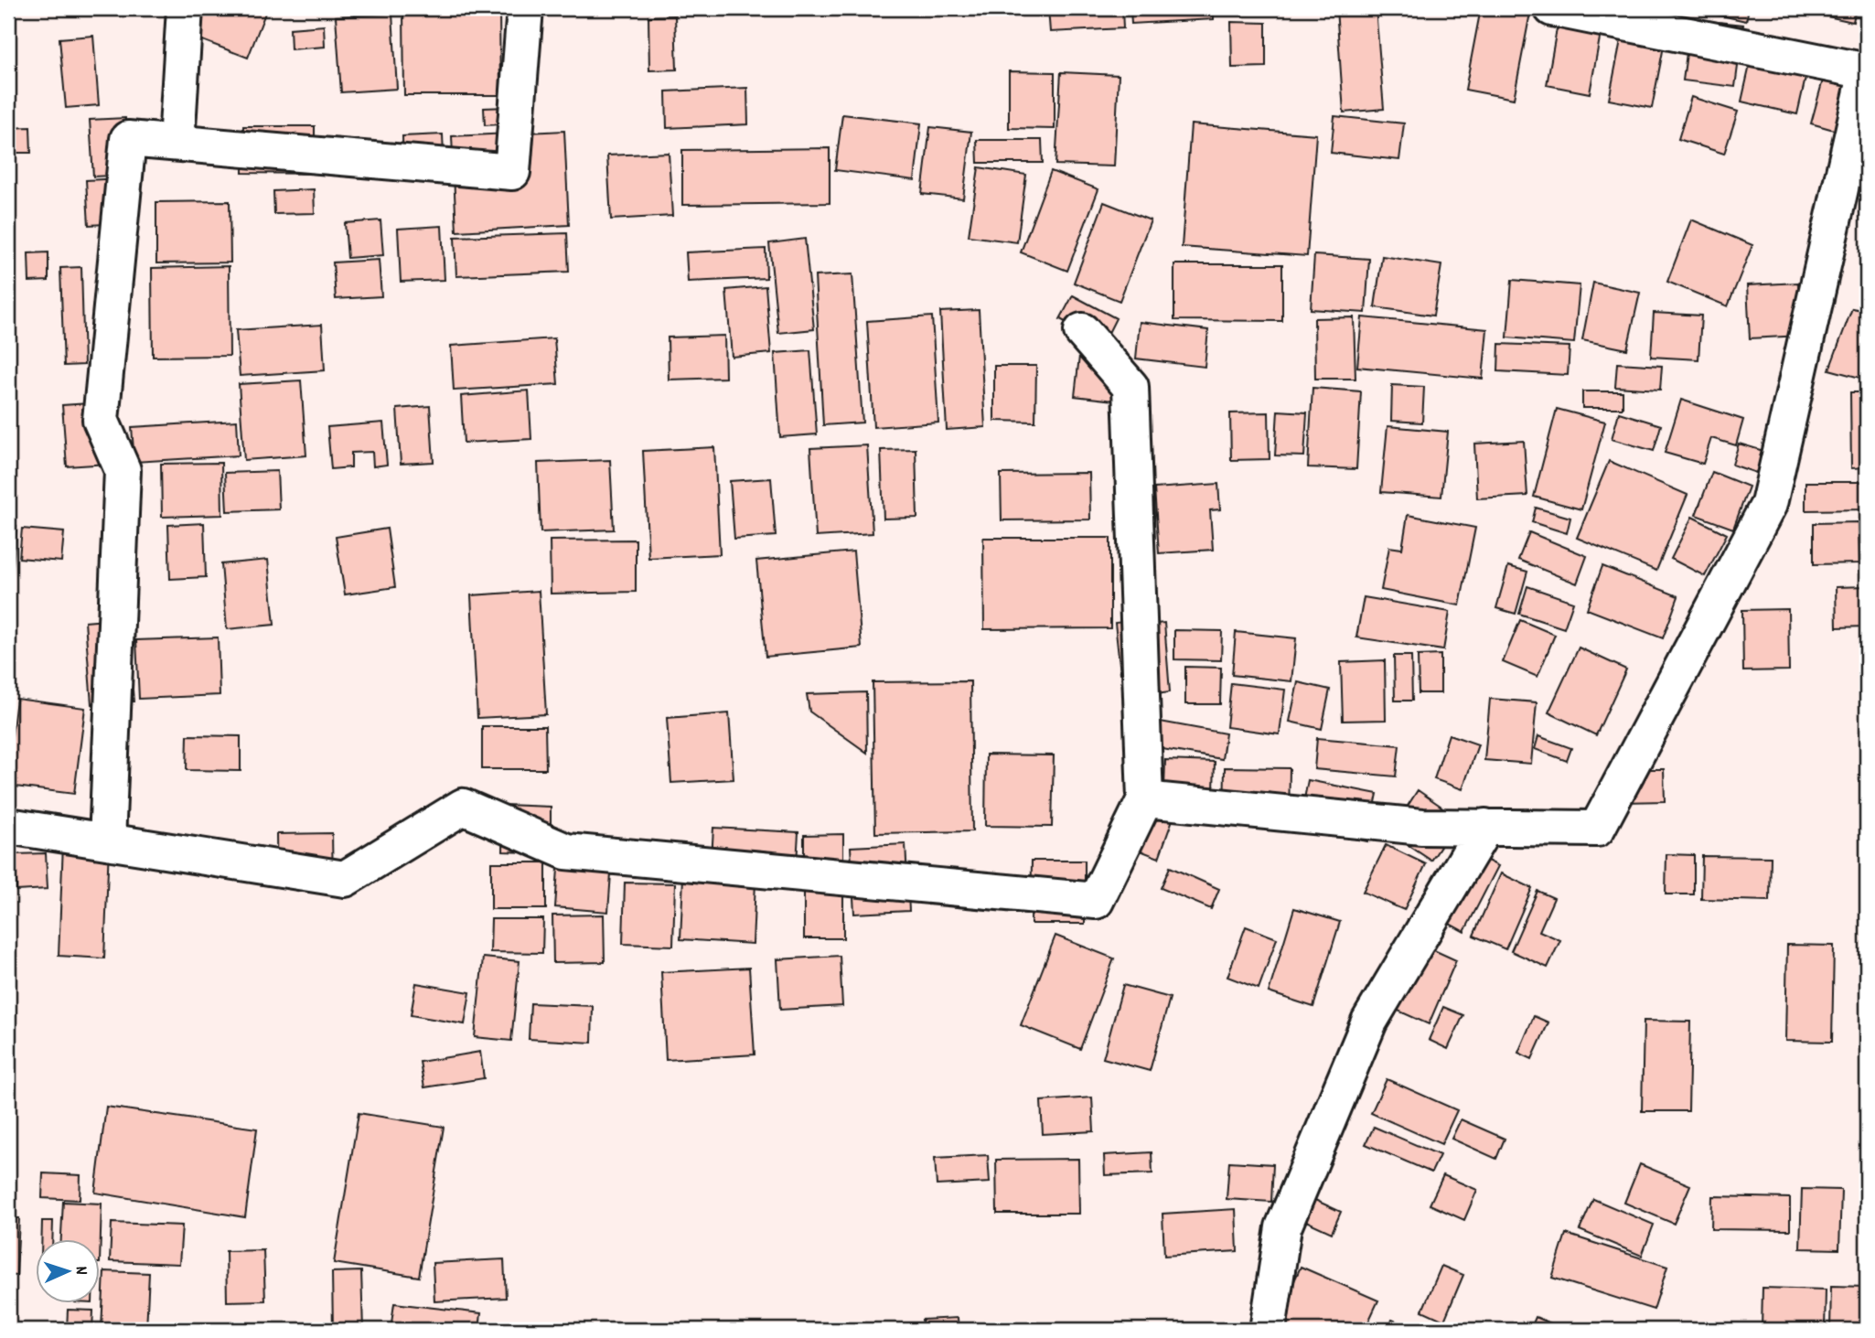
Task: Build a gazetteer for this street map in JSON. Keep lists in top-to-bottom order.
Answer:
{
  "north": "right"
}
